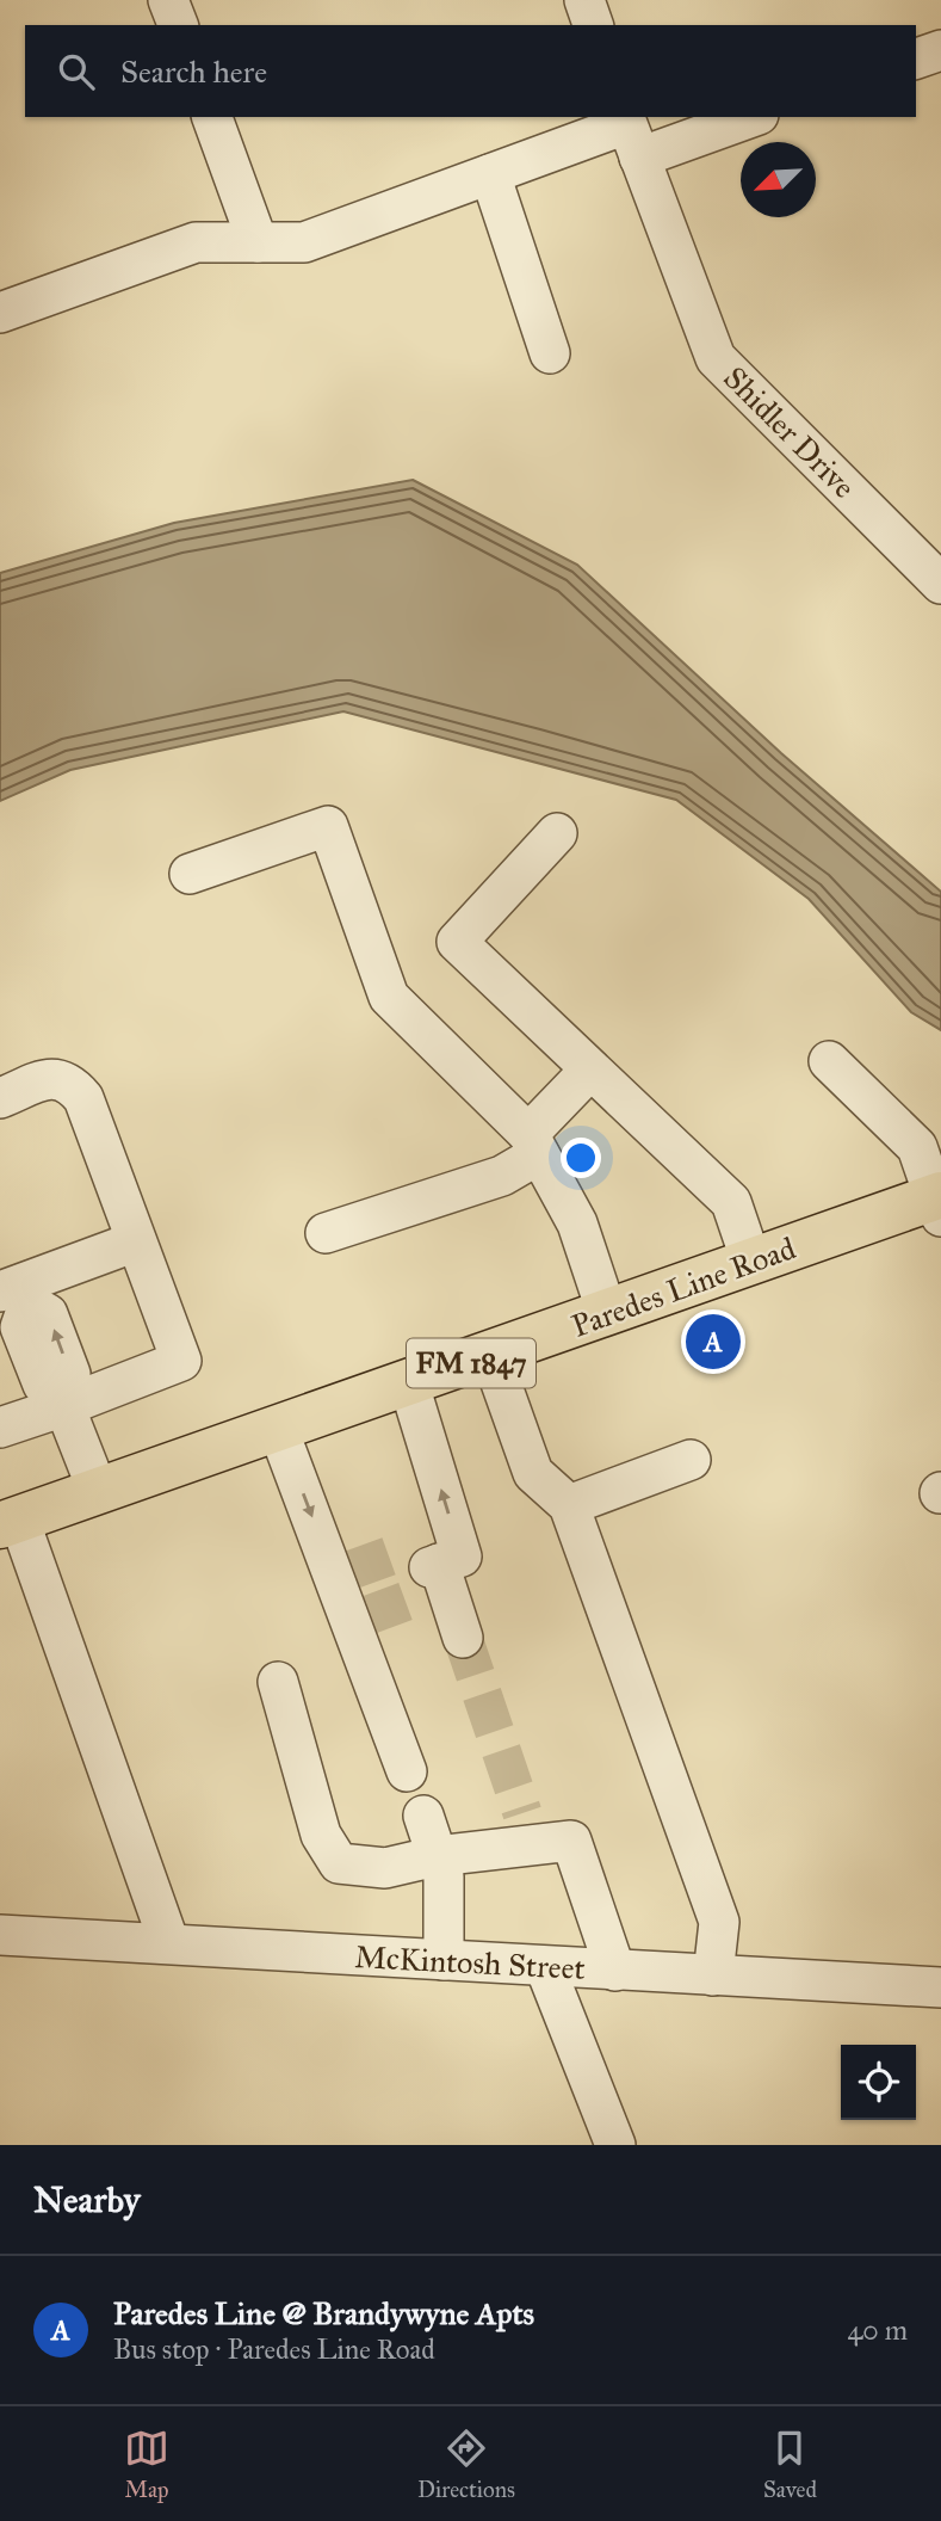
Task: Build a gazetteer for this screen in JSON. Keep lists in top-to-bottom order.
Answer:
{
  "streets": {
    "main road": ["Paredes Line Road", "FM 1847"],
    "street": ["Shidler Drive", "McKintosh Street"]
  },
  "north": "bottom left",
  "page": {
    "search": "Search here",
    "pins": "A",
    "heading": "Nearby",
    "list": [
      {
        "mark": "A",
        "name": "Paredes Line @ Brandywyne Apts",
        "note": "Bus stop · Paredes Line Road",
        "value": "40 m"
      }
    ],
    "nav": ["Map", "Directions", "Saved"]
  }
}
